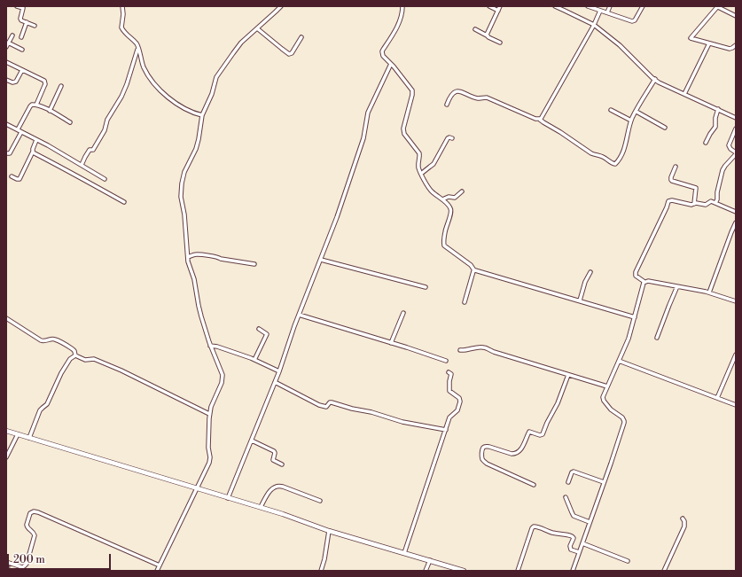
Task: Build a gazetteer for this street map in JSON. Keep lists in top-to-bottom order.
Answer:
{
  "scale_bar": "200 m"
}
